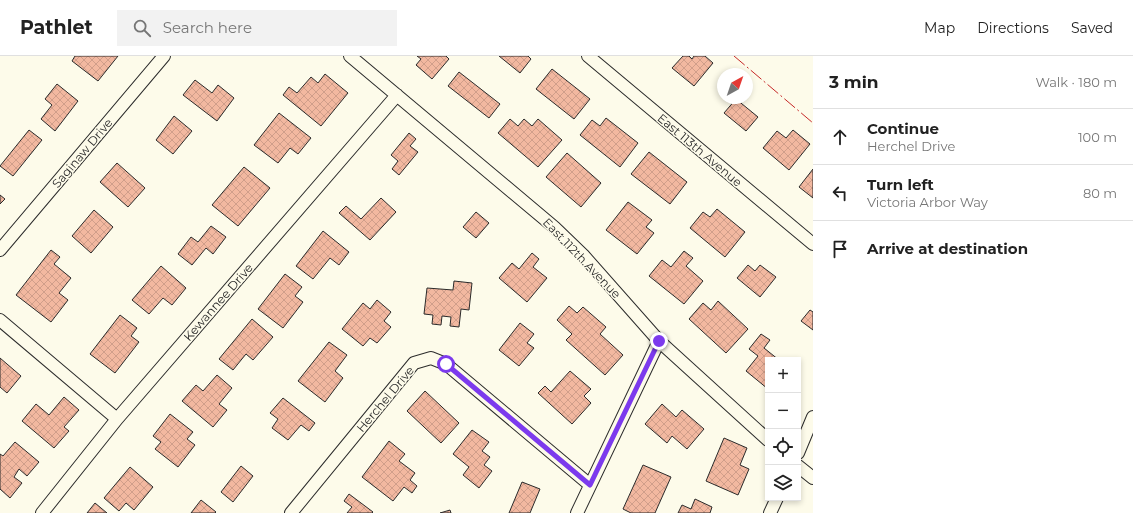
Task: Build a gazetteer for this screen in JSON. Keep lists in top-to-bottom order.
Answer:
{
  "streets": {
    "street": [
      "East 113th Avenue",
      "Saginaw Drive",
      "East 112th Avenue",
      "Kewannee Drive",
      "Herchel Drive"
    ]
  },
  "crossings": [
    ["East 112th Avenue", "Kewannee Drive"]
  ],
  "north": "top right",
  "page": {
    "header": "Pathlet",
    "search": "Search here",
    "nav": ["Map", "Directions", "Saved"],
    "heading": ["3 min", "Walk · 180 m"],
    "list": [
      ["Continue", "Herchel Drive", "100 m"],
      ["Turn left", "Victoria Arbor Way", "80 m"],
      "Arrive at destination"
    ],
    "map_buttons": ["+", "−"]
  }
}
